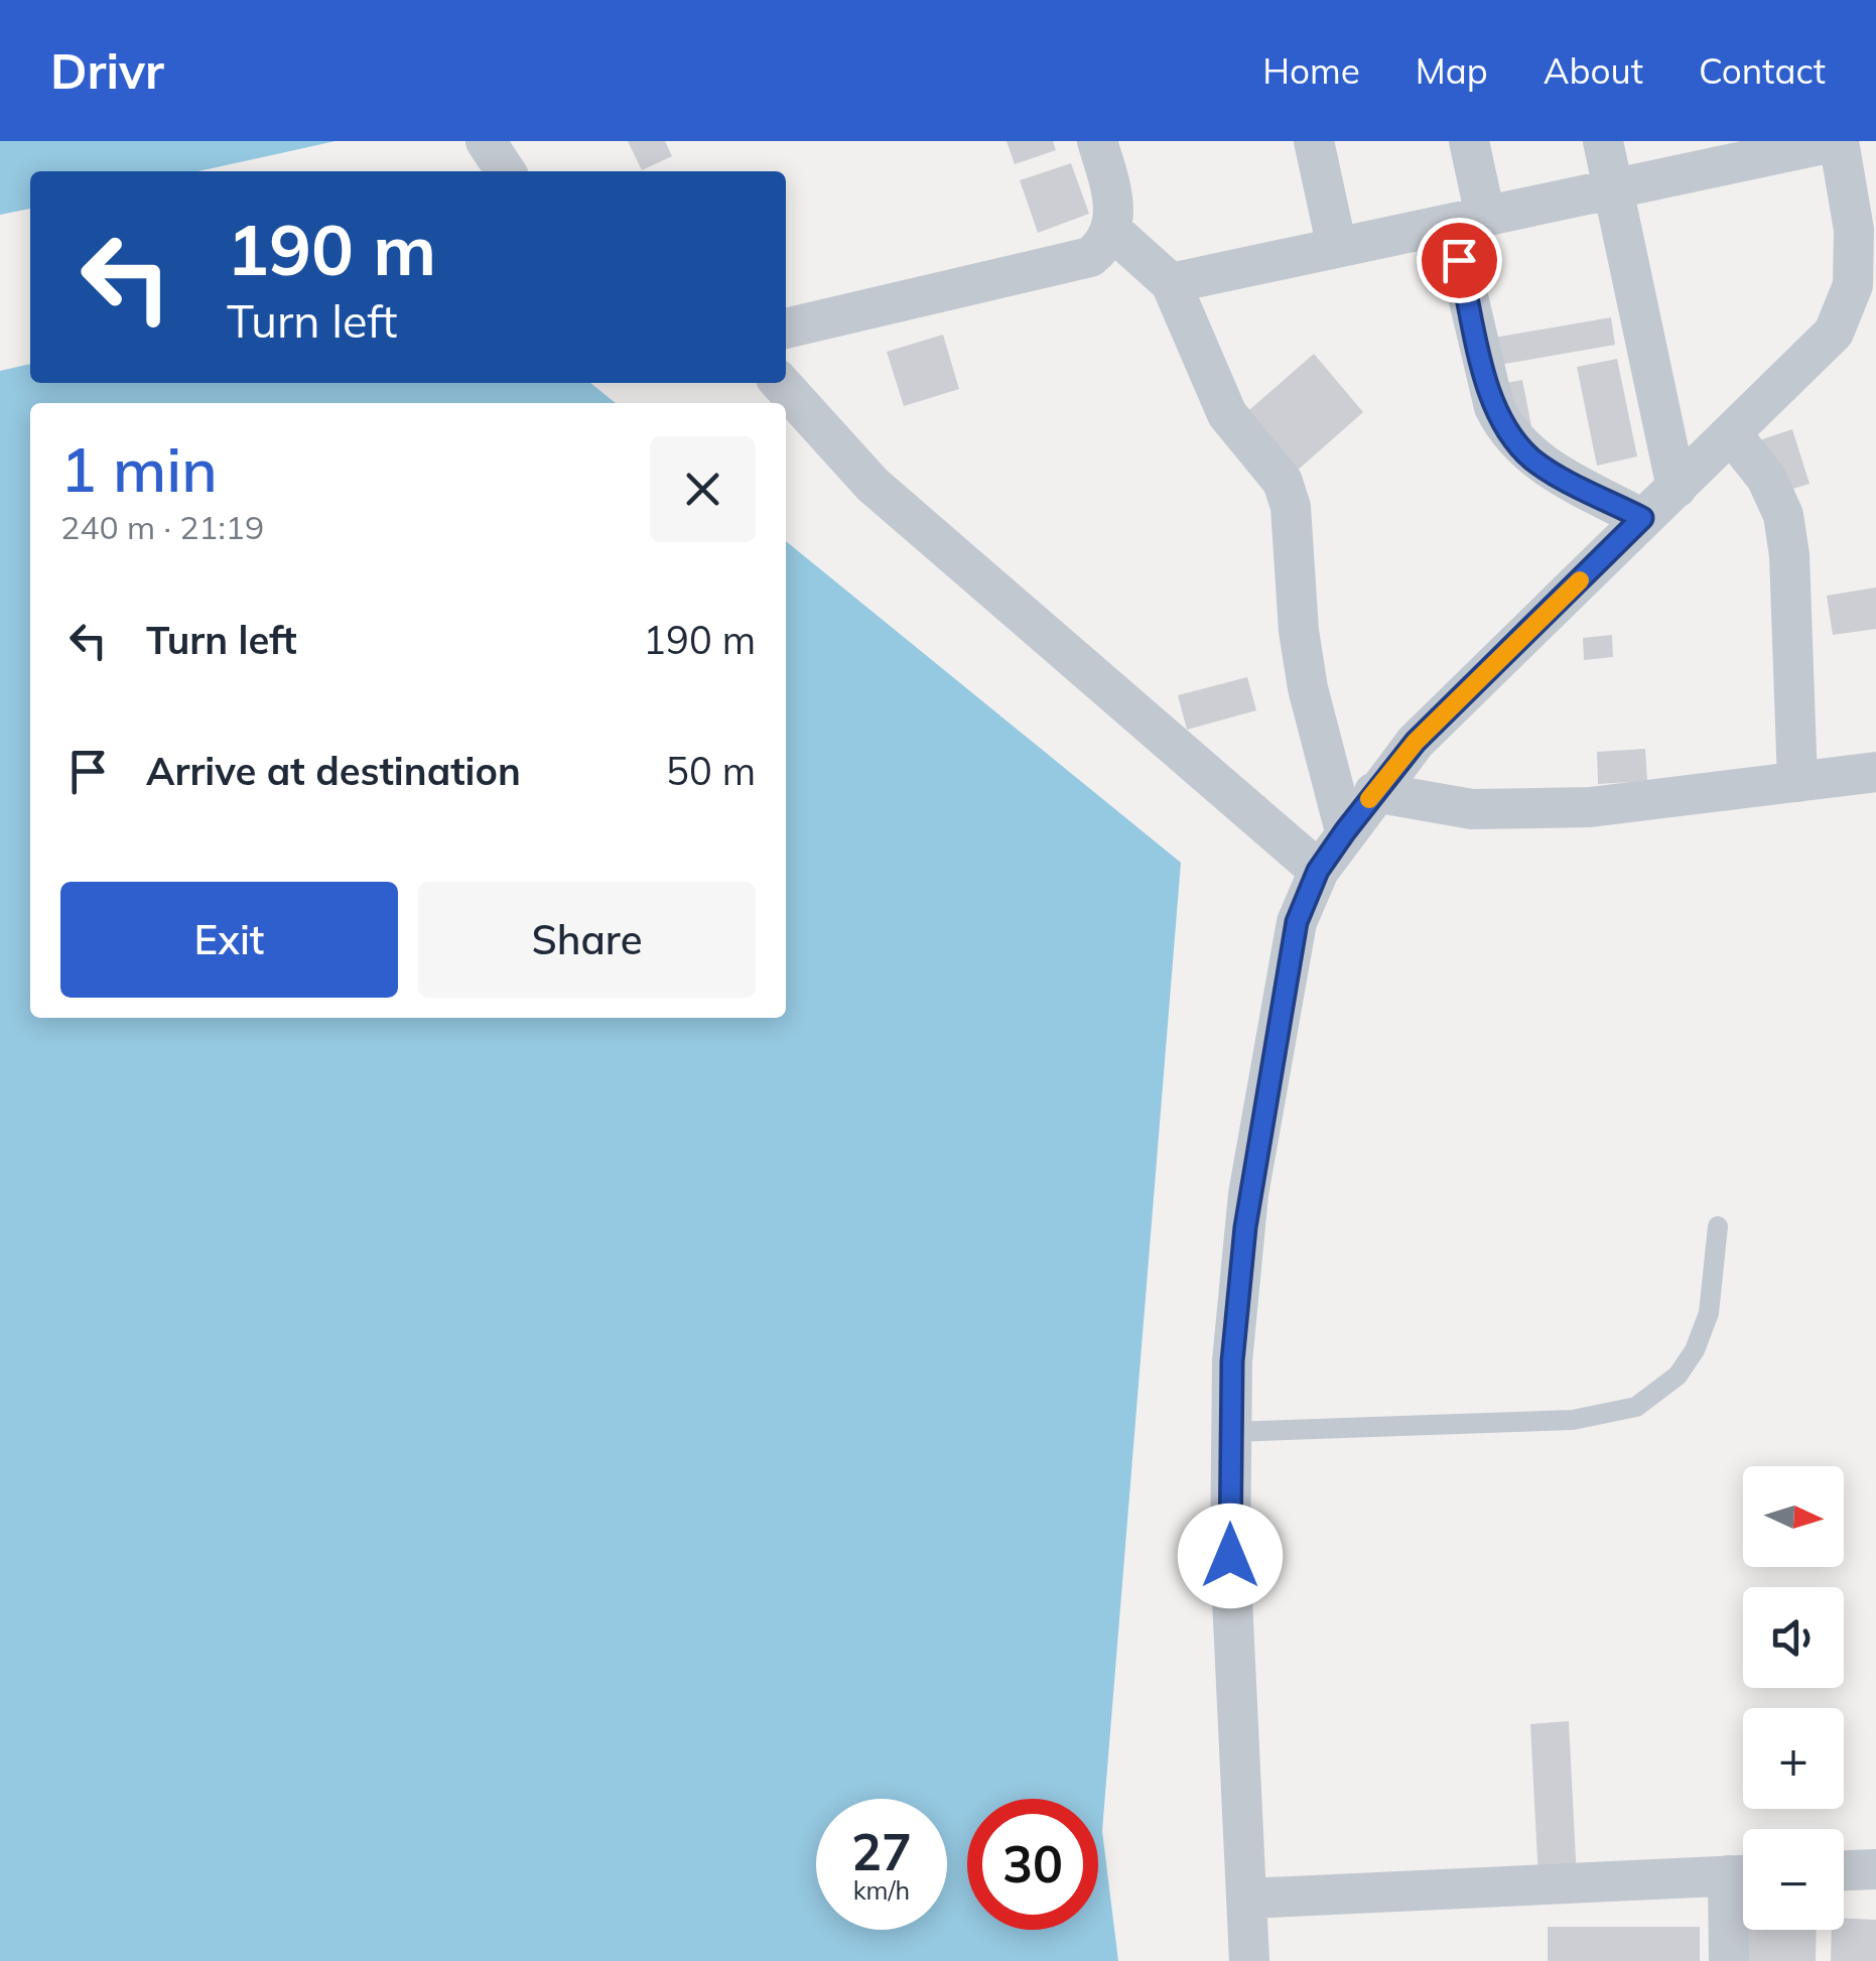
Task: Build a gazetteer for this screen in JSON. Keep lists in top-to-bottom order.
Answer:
{
  "north": "right",
  "page": {
    "header": "Drivr",
    "nav": [
      "Home",
      "Map",
      "About",
      "Contact"
    ],
    "turn": ["190 m", "Turn left"],
    "heading": ["1 min", "240 m · 21:19"],
    "list": [
      {
        "name": "Turn left",
        "value": "190 m"
      },
      {
        "name": "Arrive at destination",
        "value": "50 m"
      }
    ],
    "buttons": ["Exit", "Share"],
    "map_buttons": ["+", "−"],
    "speed": "27 km/h",
    "limit": "30"
  }
}
